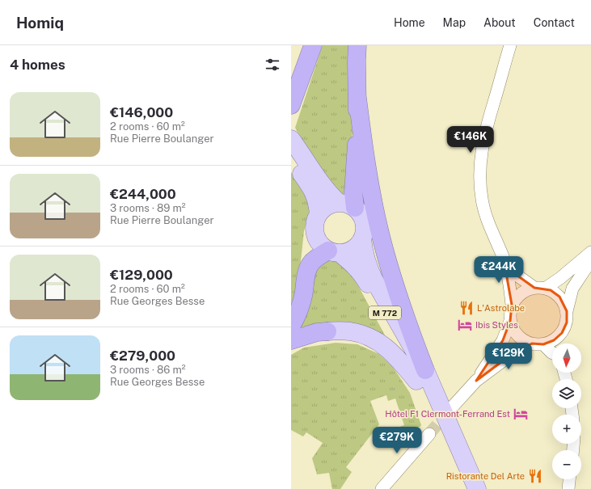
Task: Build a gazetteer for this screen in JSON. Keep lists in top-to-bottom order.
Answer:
{
  "streets": {
    "main road": ["M 772"]
  },
  "places": {
    "restaurant": ["L'Astrolabe", "Ristorante Del Arte"],
    "hotel": ["Ibis Styles", "Hôtel F1 Clermont-Ferrand Est"]
  },
  "north": "bottom",
  "page": {
    "header": "Homiq",
    "nav": [
      "Home",
      "Map",
      "About",
      "Contact"
    ],
    "heading": "4 homes",
    "list": [
      {
        "name": "€146,000",
        "note": "2 rooms · 60 m² · Rue Pierre Boulanger"
      },
      {
        "name": "€244,000",
        "note": "3 rooms · 89 m² · Rue Pierre Boulanger"
      },
      {
        "name": "€129,000",
        "note": "2 rooms · 60 m² · Rue Georges Besse"
      },
      {
        "name": "€279,000",
        "note": "3 rooms · 86 m² · Rue Georges Besse"
      }
    ],
    "price": [
      "€146K",
      "€244K",
      "€129K",
      "€279K"
    ],
    "map_buttons": ["+", "−"]
  }
}
